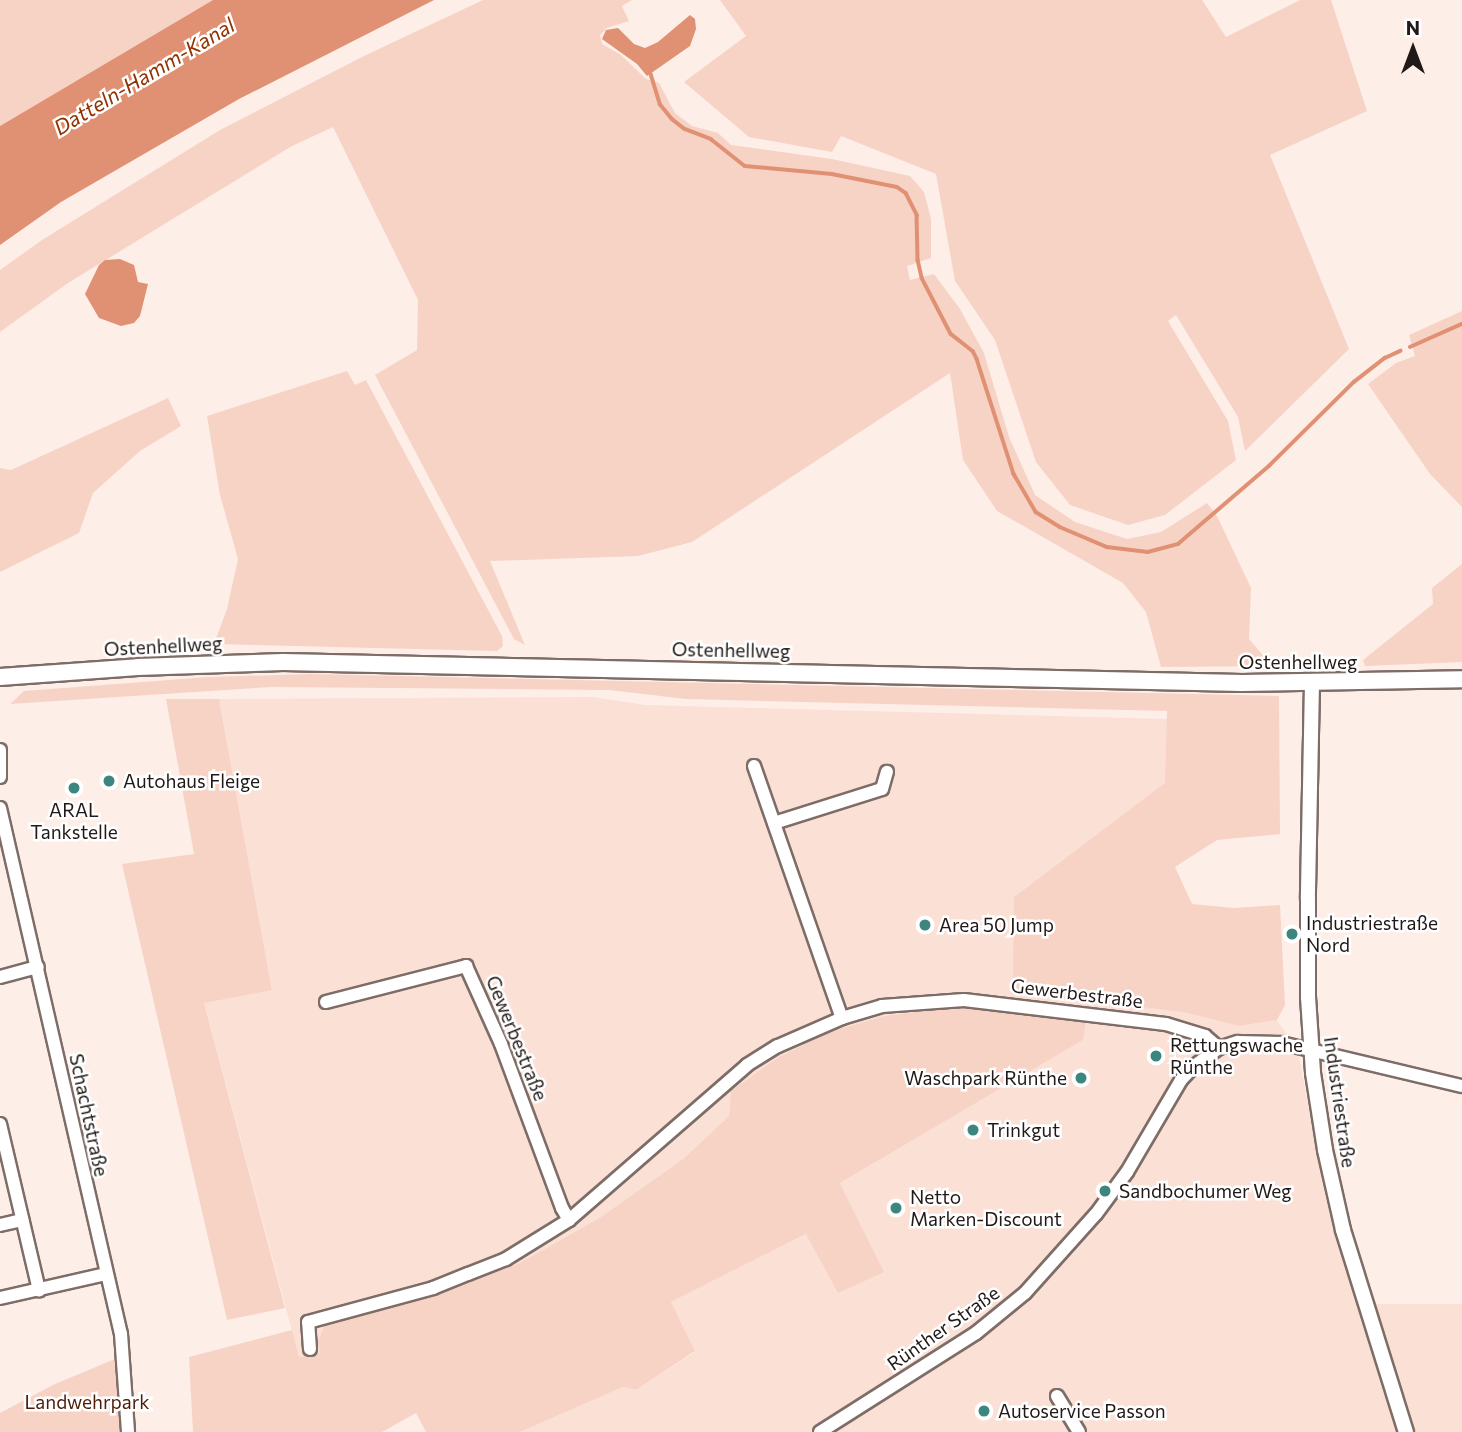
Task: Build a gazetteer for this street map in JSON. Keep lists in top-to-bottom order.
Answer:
{
  "streets": {
    "main road": ["Ostenhellweg"],
    "street": [
      "Gewerbestraße",
      "Industriestraße",
      "Schachtstraße",
      "Rünther Straße"
    ]
  },
  "crossings": [
    ["Ostenhellweg", "Industriestraße"],
    ["Gewerbestraße", "Rünther Straße"],
    ["Industriestraße", "Rünther Straße"]
  ],
  "water": ["Datteln-Hamm-Kanal"],
  "parks": ["Landwehrpark"],
  "places": [
    "Autohaus Fleige",
    "ARAL Tankstelle",
    "Area 50 Jump",
    "Industriestraße Nord",
    "Rettungswache Rünthe",
    "Waschpark Rünthe",
    "Trinkgut",
    "Sandbochumer Weg",
    "Netto Marken-Discount",
    "Autoservice Passon"
  ],
  "north": "top"
}
